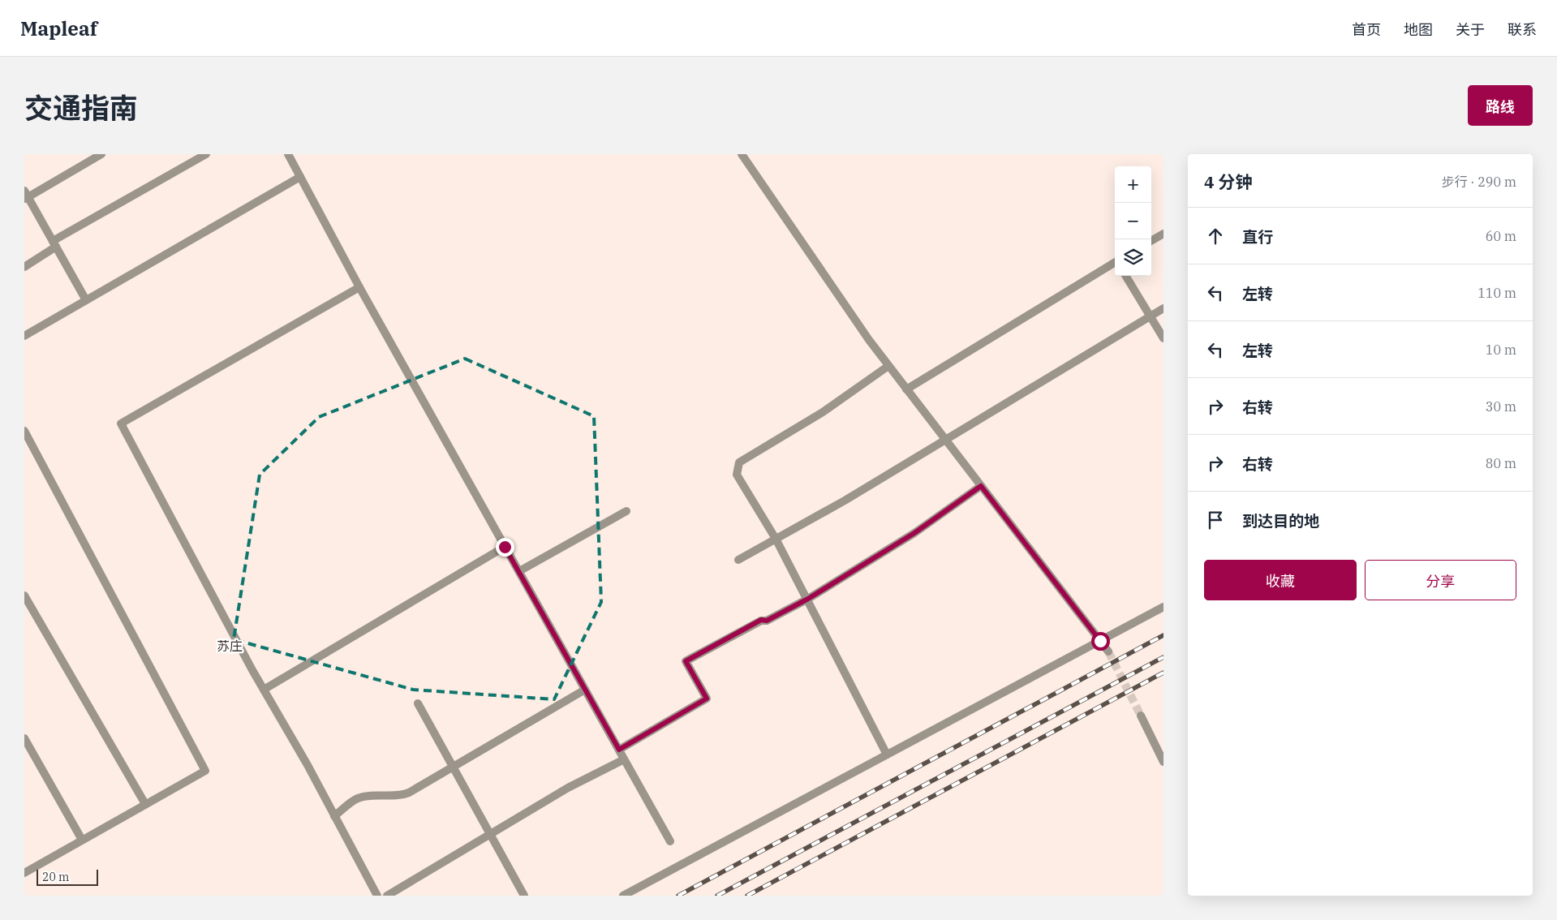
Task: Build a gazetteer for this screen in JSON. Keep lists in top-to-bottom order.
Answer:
{
  "districts": ["苏庄"],
  "scale_bar": "20 m",
  "page": {
    "header": "Mapleaf",
    "nav": [
      "首页",
      "地图",
      "关于",
      "联系"
    ],
    "title": "交通指南",
    "buttons": [
      "路线",
      ["收藏", "分享"]
    ],
    "heading": ["4 分钟", "步行 · 290 m"],
    "map_buttons": ["+", "−"],
    "list": [
      ["直行", "60 m"],
      ["左转", "110 m"],
      ["左转", "10 m"],
      ["右转", "30 m"],
      ["右转", "80 m"],
      "到达目的地"
    ],
    "scale": "20 m"
  }
}
